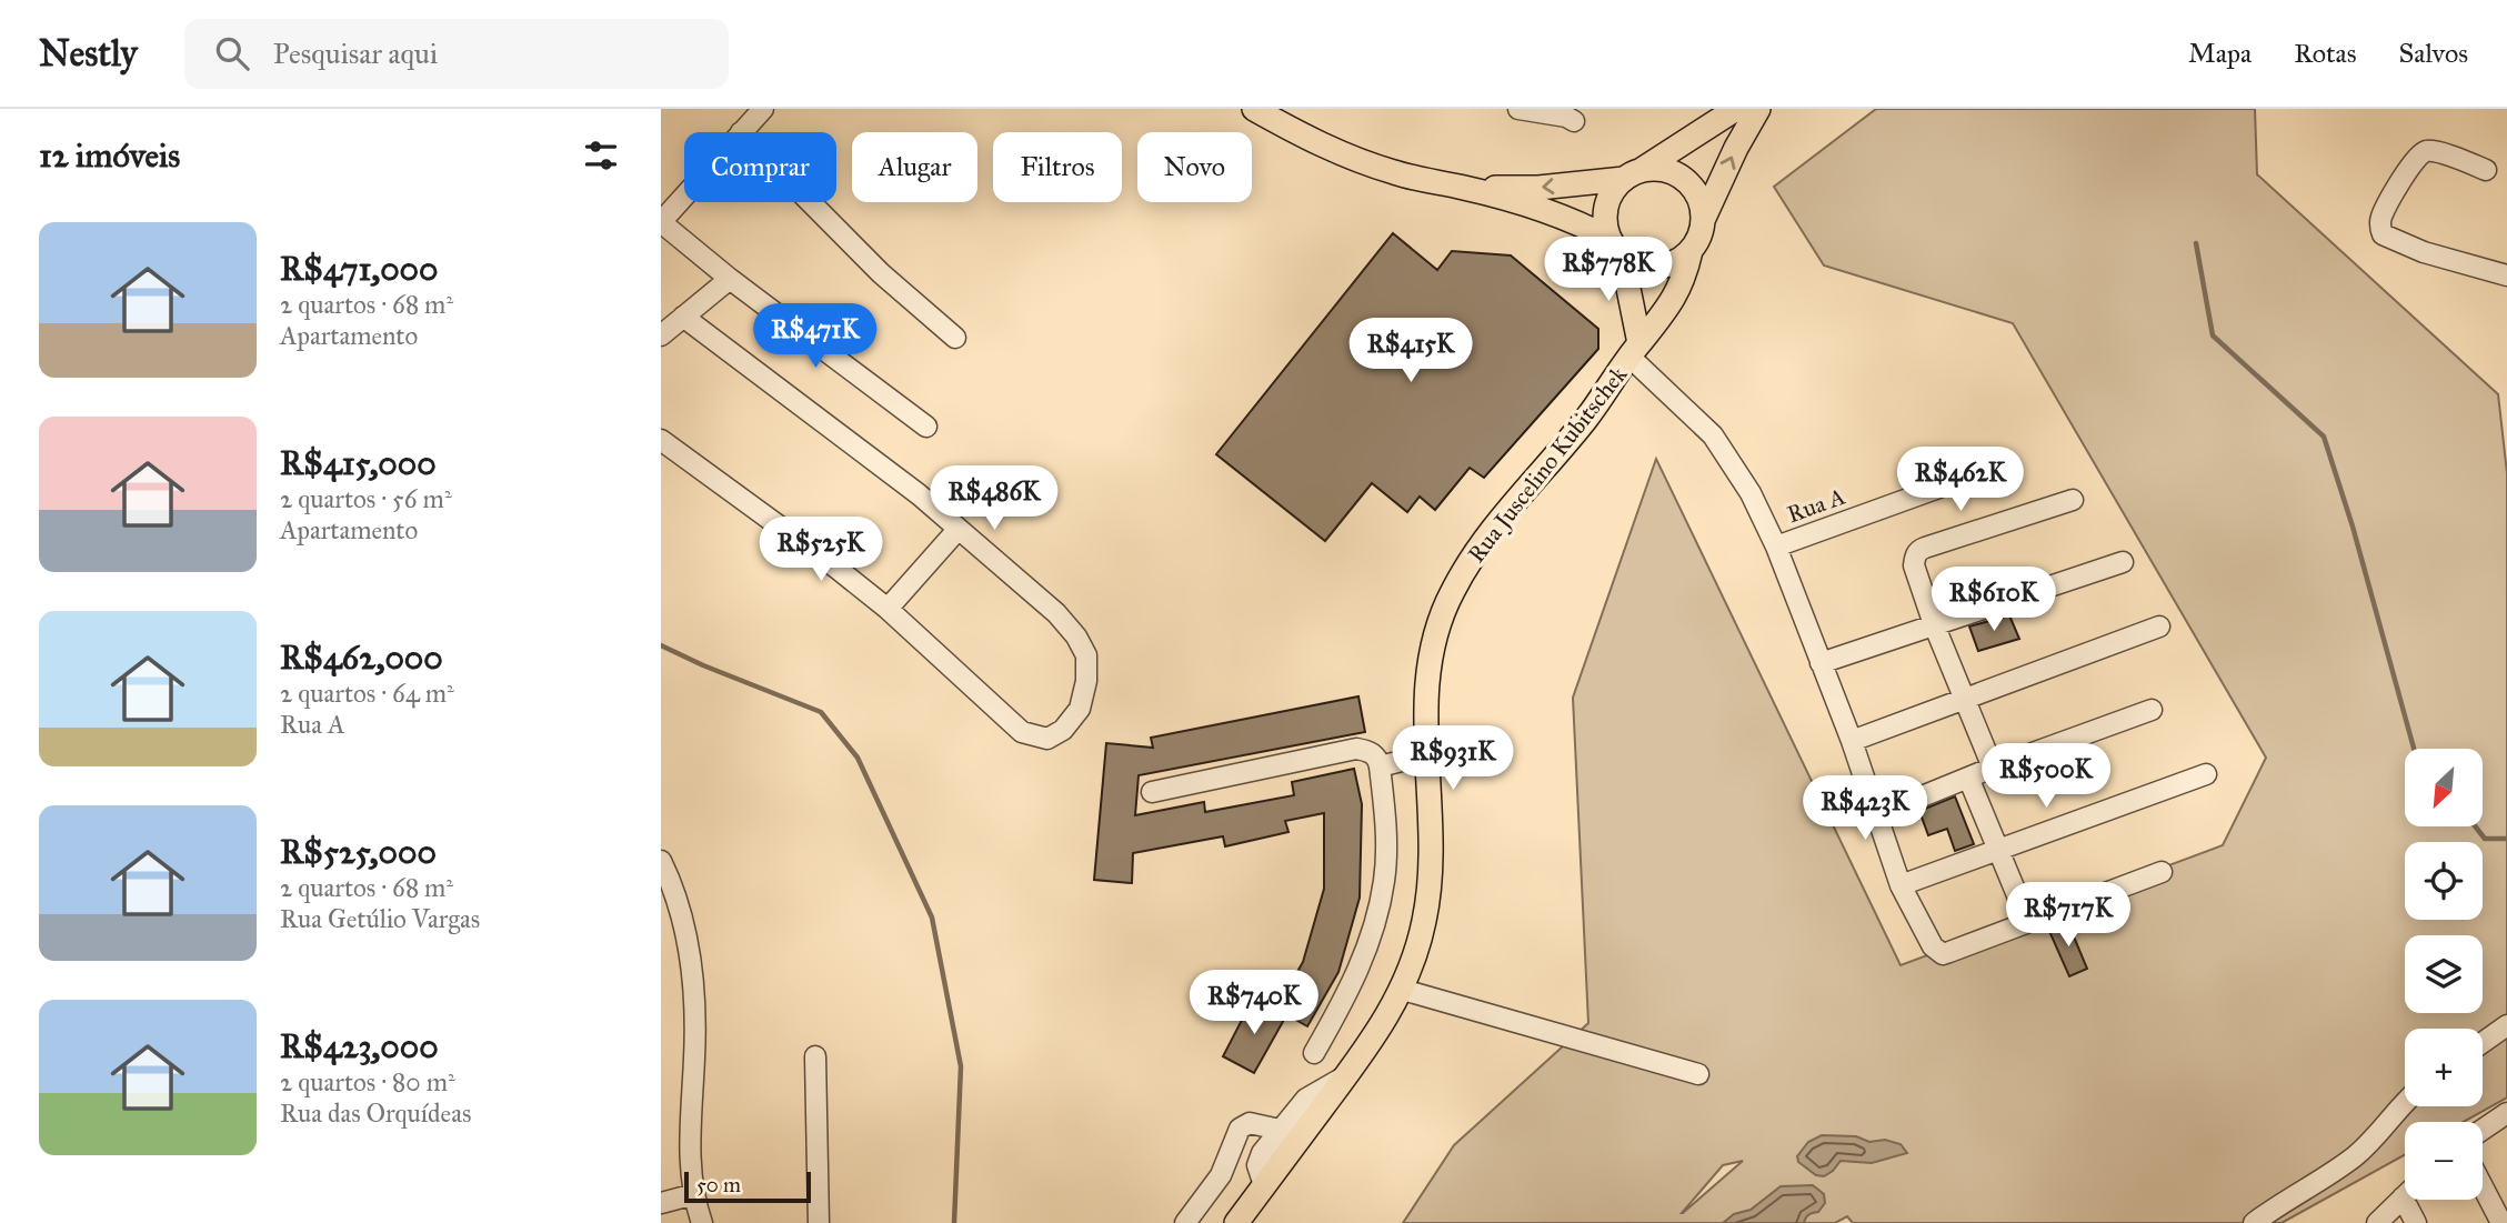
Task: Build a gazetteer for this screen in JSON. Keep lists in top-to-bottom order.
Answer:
{
  "streets": {
    "main road": ["Rua Juscelino Kubitschek"],
    "street": ["Rua A"]
  },
  "scale_bar": "50 m",
  "north": "bottom left",
  "page": {
    "header": "Nestly",
    "search": "Pesquisar aqui",
    "nav": ["Mapa", "Rotas", "Salvos"],
    "heading": "12 imóveis",
    "chip": [
      "Comprar",
      "Alugar",
      "Filtros",
      "Novo"
    ],
    "list": [
      {
        "name": "R$471,000",
        "note": "2 quartos · 68 m² · Apartamento"
      },
      {
        "name": "R$415,000",
        "note": "2 quartos · 56 m² · Apartamento"
      },
      {
        "name": "R$462,000",
        "note": "2 quartos · 64 m² · Rua A"
      },
      {
        "name": "R$525,000",
        "note": "2 quartos · 68 m² · Rua Getúlio Vargas"
      },
      {
        "name": "R$423,000",
        "note": "2 quartos · 80 m² · Rua das Orquídeas"
      }
    ],
    "price": [
      "R$778K",
      "R$471K",
      "R$415K",
      "R$462K",
      "R$486K",
      "R$525K",
      "R$610K",
      "R$931K",
      "R$500K",
      "R$423K",
      "R$717K",
      "R$740K"
    ],
    "map_buttons": ["+", "−"],
    "scale": "50 m"
  }
}
